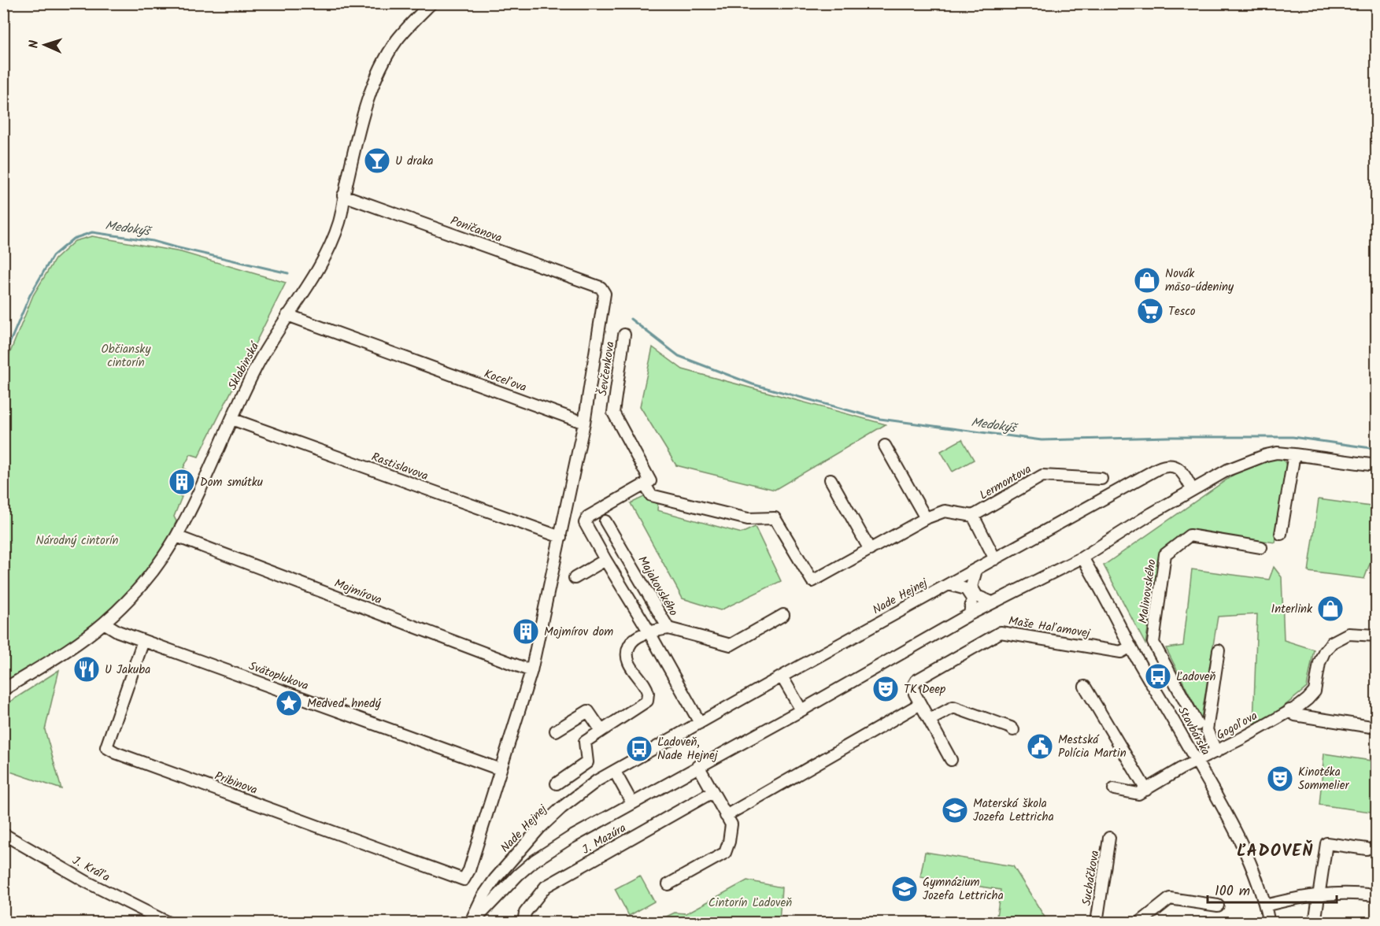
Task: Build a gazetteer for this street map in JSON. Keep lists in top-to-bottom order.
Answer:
{
  "streets": {
    "street": [
      "Poničanova",
      "Sklabinská",
      "Ševčenkova",
      "Koceľova",
      "Rastislavova",
      "Lermontova",
      "Majakovského",
      "Mojmírova",
      "Malinovského",
      "Nade Hejnej",
      "Maše Haľamovej",
      "Svätoplukova",
      "Gogoľova",
      "Stavbárska",
      "Pribinova",
      "J. Mazúra",
      "J. Kráľa",
      "Sucháčkova"
    ]
  },
  "crossings": [
    ["Poničanova", "Sklabinská"],
    ["Poničanova", "Koceľova"],
    ["Sklabinská", "Koceľova"],
    ["Sklabinská", "Rastislavova"],
    ["Sklabinská", "Mojmírova"],
    ["Sklabinská", "Svätoplukova"],
    ["Ševčenkova", "Lermontova"],
    ["Nade Hejnej", "Stavbárska"],
    ["Maše Haľamovej", "Stavbárska"],
    ["Svätoplukova", "Pribinova"],
    ["Gogoľova", "Stavbárska"]
  ],
  "districts": ["ĽADOVEŇ"],
  "water": ["Medokýš"],
  "parks": ["Občiansky cintorín", "Národný cintorín", "Cintorín Ľadoveň"],
  "places": {
    "bar": ["U draka"],
    "shop": ["Novák mäso-údeniny", "Interlink"],
    "supermarket": ["Tesco"],
    "building": ["Dom smútku", "Mojmírov dom"],
    "restaurant": ["U Jakuba"],
    "bus stop": ["Ľadoveň", "Ľadoveň, Nade Hejnej"],
    "theatre": ["TK Deep", "Kinotéka Sommelier"],
    "place": ["Medveď hnedý"],
    "public building": ["Mestská Polícia Martin"],
    "school or university": ["Materská škola Jozefa Lettricha", "Gymnázium Jozefa Lettricha"]
  },
  "scale_bar": "100 m",
  "north": "left"
}
